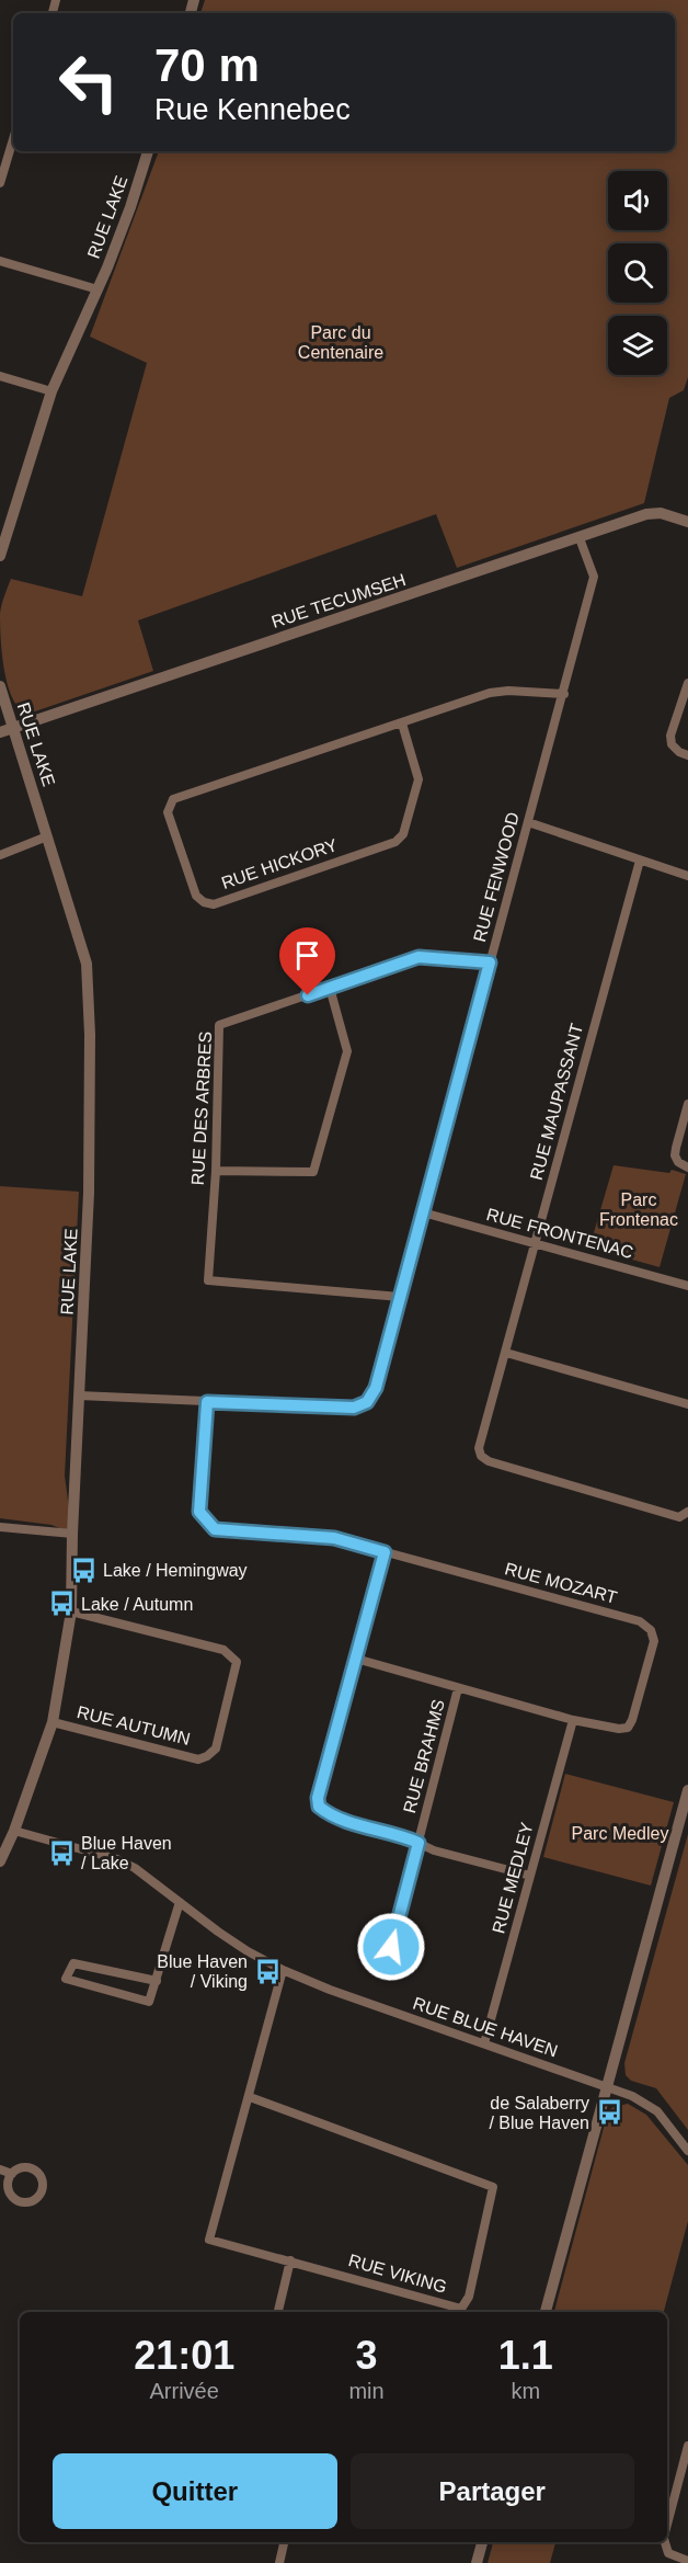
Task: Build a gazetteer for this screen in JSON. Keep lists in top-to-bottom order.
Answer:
{
  "streets": {
    "street": [
      "RUE LAKE",
      "RUE TECUMSEH",
      "RUE HICKORY",
      "RUE FENWOOD",
      "RUE MAUPASSANT",
      "RUE DES ARBRES",
      "RUE FRONTENAC",
      "RUE MOZART",
      "RUE AUTUMN",
      "RUE BRAHMS",
      "RUE MEDLEY",
      "RUE BLUE HAVEN",
      "RUE VIKING"
    ]
  },
  "crossings": [
    ["RUE LAKE", "RUE TECUMSEH"],
    ["RUE LAKE", "RUE FENWOOD"],
    ["RUE LAKE", "RUE AUTUMN"],
    ["RUE LAKE", "RUE BLUE HAVEN"],
    ["RUE TECUMSEH", "RUE FENWOOD"],
    ["RUE HICKORY", "RUE FENWOOD"],
    ["RUE FENWOOD", "RUE DES ARBRES"],
    ["RUE FENWOOD", "RUE FRONTENAC"],
    ["RUE FENWOOD", "RUE MOZART"],
    ["RUE MAUPASSANT", "RUE FRONTENAC"],
    ["RUE MOZART", "RUE BRAHMS"],
    ["RUE MOZART", "RUE MEDLEY"],
    ["RUE MEDLEY", "RUE BLUE HAVEN"],
    ["RUE BLUE HAVEN", "RUE VIKING"]
  ],
  "parks": ["Parc du Centenaire", "Parc Frontenac", "Parc Medley"],
  "places": {
    "bus stop": [
      "Lake / Hemingway",
      "Lake / Autumn",
      "Blue Haven / Lake",
      "Blue Haven / Viking",
      "de Salaberry / Blue Haven"
    ]
  },
  "page": {
    "turn": ["70 m", "Rue Kennebec"],
    "eta": [
      "21:01",
      "Arrivée",
      "3",
      "min",
      "1.1",
      "km"
    ],
    "buttons": ["Quitter", "Partager"]
  }
}
